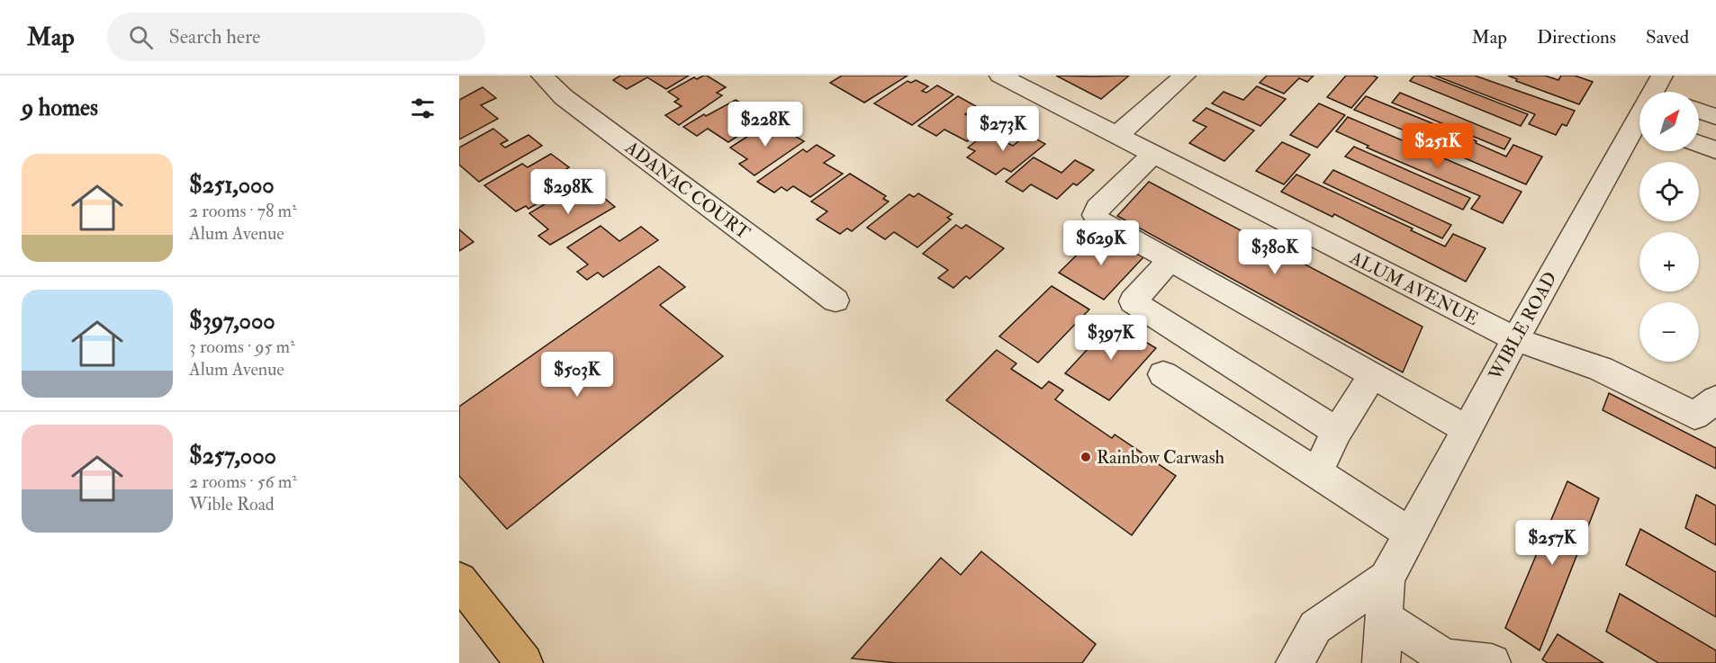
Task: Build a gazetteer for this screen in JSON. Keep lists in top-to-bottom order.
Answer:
{
  "streets": {
    "street": ["ADANAC COURT", "ALUM AVENUE", "WIBLE ROAD"]
  },
  "crossings": [
    ["ALUM AVENUE", "WIBLE ROAD"]
  ],
  "places": ["Rainbow Carwash"],
  "north": "top right",
  "page": {
    "header": "Map",
    "search": "Search here",
    "nav": ["Map", "Directions", "Saved"],
    "heading": "9 homes",
    "map_buttons": ["+", "−"],
    "price": [
      "$228K",
      "$273K",
      "$251K",
      "$298K",
      "$629K",
      "$380K",
      "$397K",
      "$503K",
      "$257K"
    ],
    "list": [
      {
        "name": "$251,000",
        "note": "2 rooms · 78 m² · Alum Avenue"
      },
      {
        "name": "$397,000",
        "note": "3 rooms · 95 m² · Alum Avenue"
      },
      {
        "name": "$257,000",
        "note": "2 rooms · 56 m² · Wible Road"
      }
    ]
  }
}
